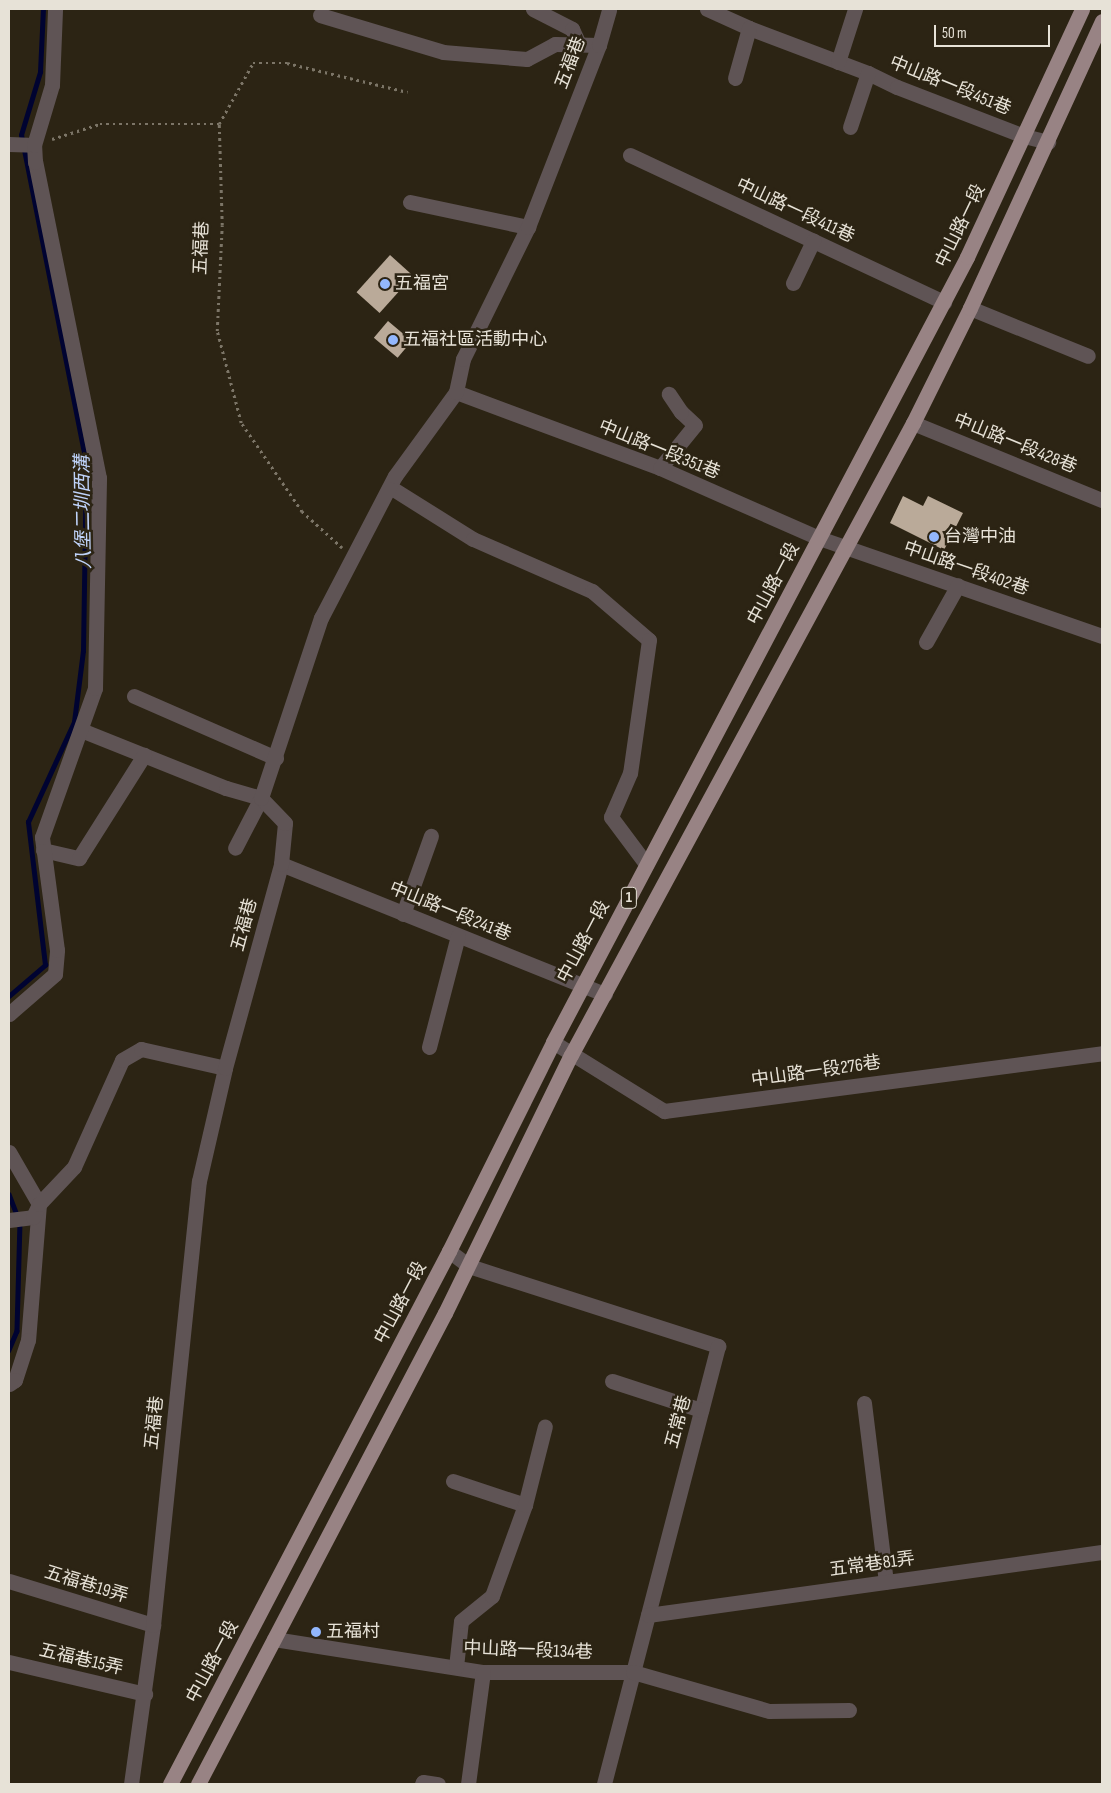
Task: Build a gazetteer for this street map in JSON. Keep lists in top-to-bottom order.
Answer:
{
  "streets": {
    "main road": ["中山路一段", "1"],
    "street": [
      "五福巷",
      "中山路一段451巷",
      "中山路一段411巷",
      "中山路一段428巷",
      "中山路一段351巷",
      "中山路一段402巷",
      "中山路一段241巷",
      "中山路一段276巷",
      "五常巷",
      "五常巷81弄",
      "五福巷19弄",
      "中山路一段134巷",
      "五福巷15弄"
    ]
  },
  "crossings": [
    ["五福巷", "中山路一段351巷"],
    ["五福巷", "中山路一段241巷"],
    ["五福巷", "五福巷19弄"],
    ["五福巷", "五福巷15弄"],
    ["中山路一段451巷", "中山路一段"],
    ["中山路一段451巷", "1"],
    ["中山路一段411巷", "中山路一段"],
    ["中山路一段", "中山路一段351巷"],
    ["中山路一段", "中山路一段241巷"],
    ["中山路一段", "中山路一段276巷"],
    ["中山路一段", "五常巷"],
    ["中山路一段428巷", "1"],
    ["中山路一段351巷", "中山路一段402巷"],
    ["中山路一段351巷", "1"],
    ["中山路一段402巷", "1"],
    ["1", "中山路一段241巷"],
    ["1", "中山路一段276巷"],
    ["1", "五常巷"],
    ["1", "中山路一段134巷"],
    ["五常巷", "五常巷81弄"],
    ["五常巷", "中山路一段134巷"]
  ],
  "water": ["八堡二圳西溝"],
  "places": [
    "五福宮",
    "五福社區活動中心",
    "台灣中油",
    "五福村"
  ],
  "scale_bar": "50 m"
}
